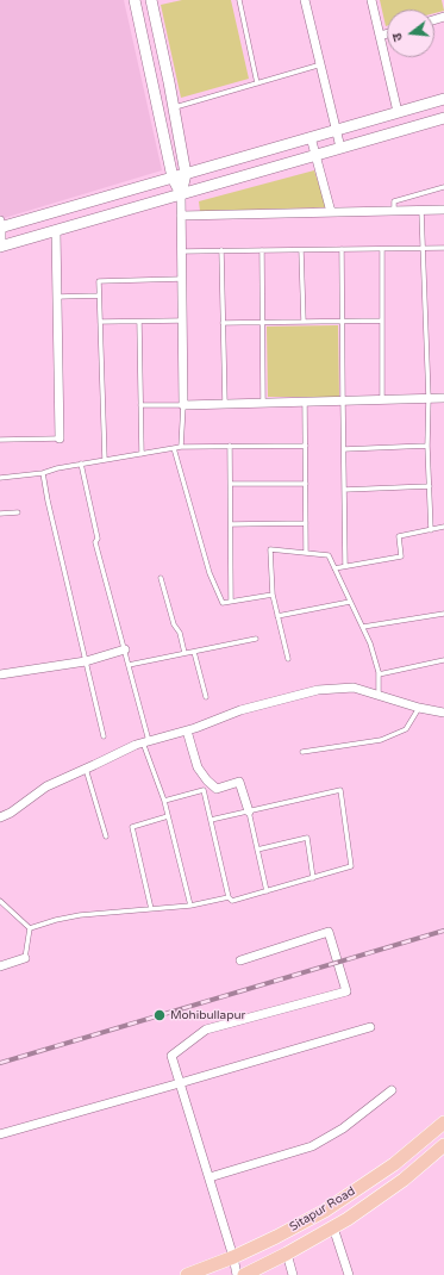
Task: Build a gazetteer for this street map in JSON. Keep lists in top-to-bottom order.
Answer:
{
  "streets": {
    "main road": ["Sitapur Road"]
  },
  "places": ["Mohibullapur"],
  "north": "left"
}
